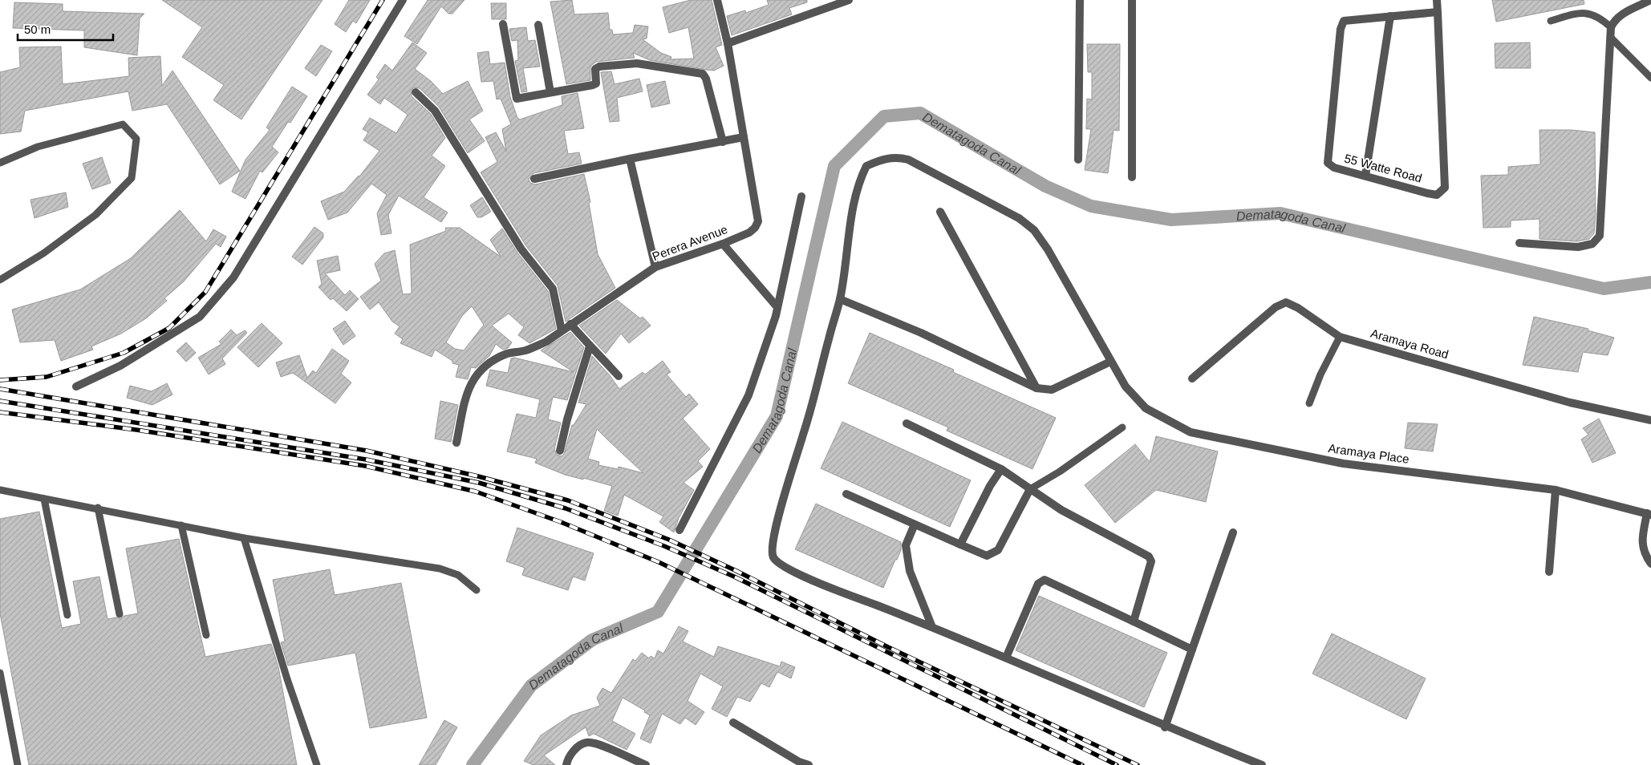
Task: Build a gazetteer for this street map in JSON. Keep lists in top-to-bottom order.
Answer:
{
  "streets": {
    "street": [
      "55 Watte Road",
      "Perera Avenue",
      "Aramaya Road",
      "Aramaya Place"
    ]
  },
  "water": ["Dematagoda Canal"],
  "scale_bar": "50 m"
}
